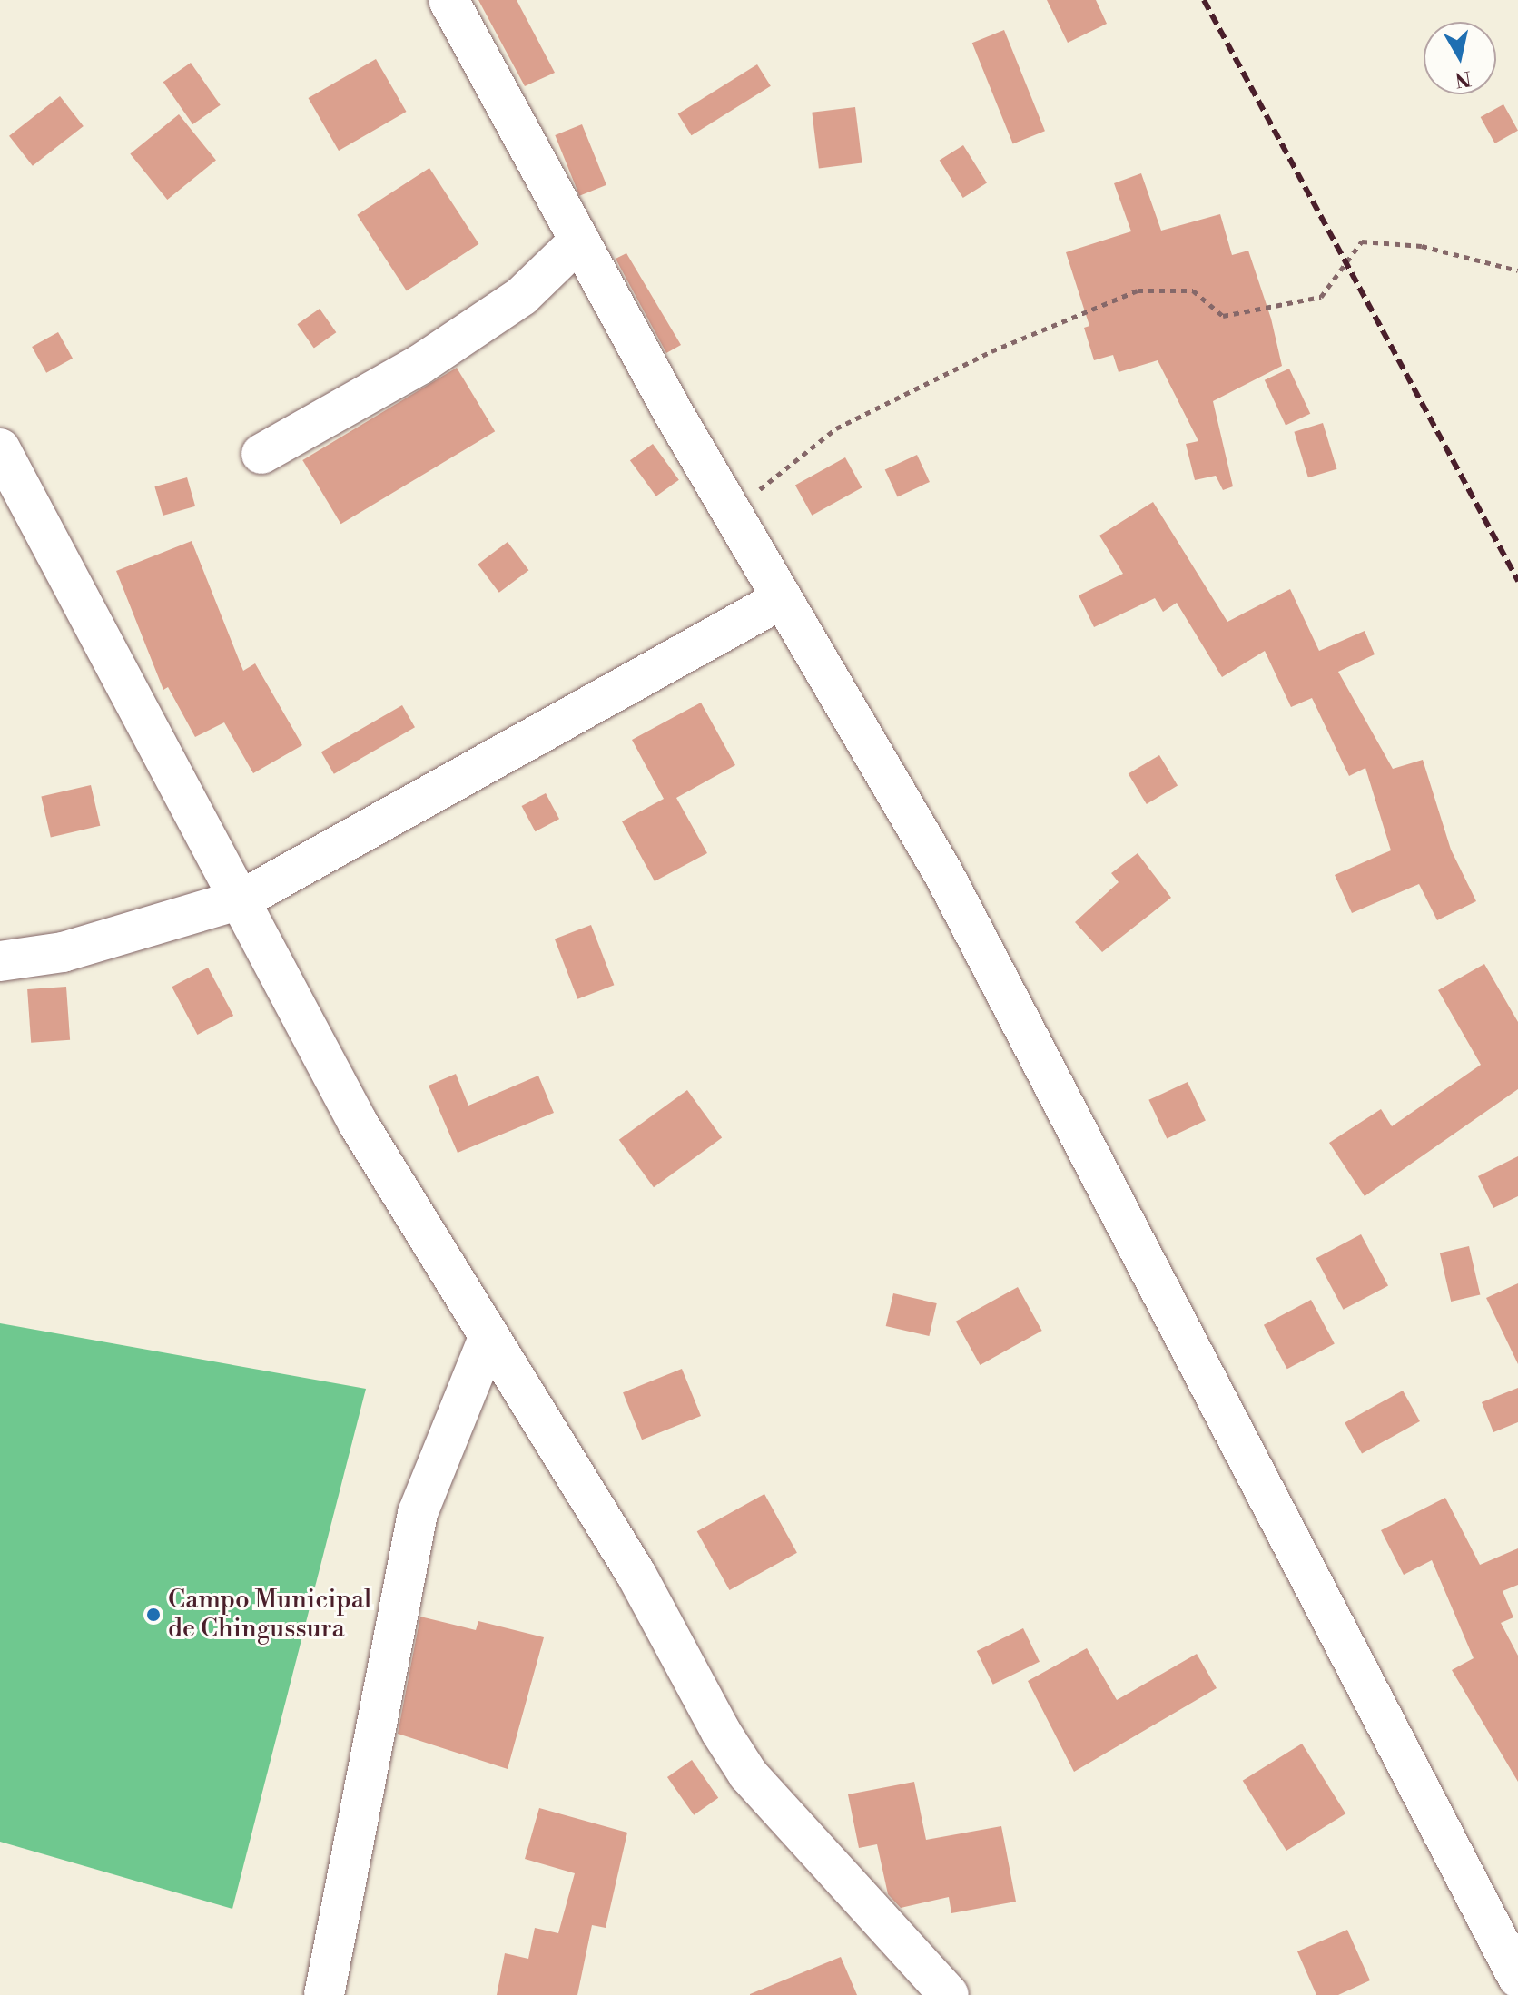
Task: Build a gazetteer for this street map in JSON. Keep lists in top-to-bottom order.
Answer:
{
  "places": ["Campo Municipal de Chingussura"],
  "north": "bottom"
}
